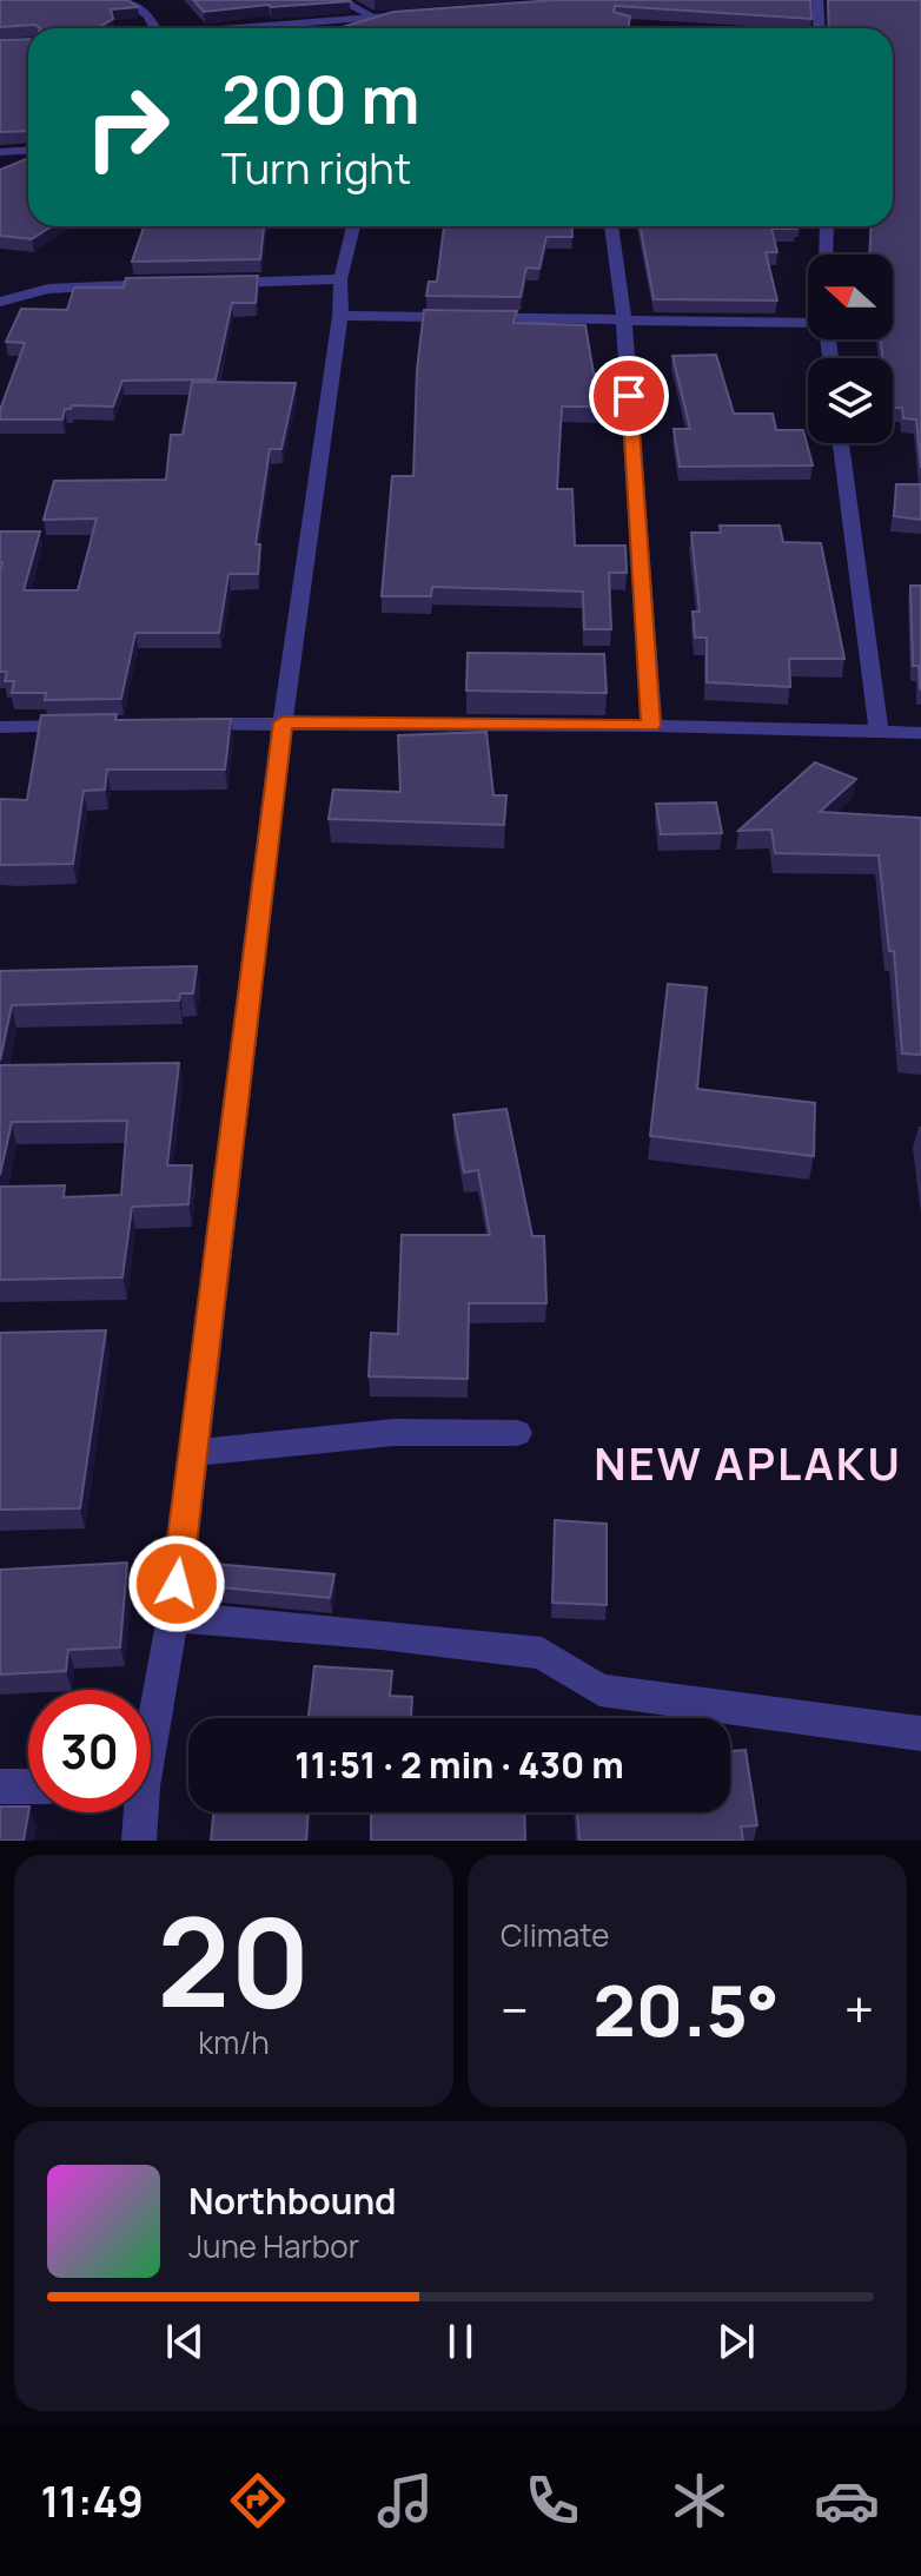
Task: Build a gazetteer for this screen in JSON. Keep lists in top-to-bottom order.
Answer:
{
  "districts": ["NEW APLAKU"],
  "north": "left",
  "page": {
    "turn": ["200 m", "Turn right"],
    "limit": "30",
    "trip": "11:51 · 2 min · 430 m",
    "tile": [
      ["20", "km/h"],
      "Climate"
    ],
    "heat": ["−", "20.5°", "+"],
    "song": ["Northbound", "June Harbor"],
    "tabs": "11:49"
  }
}
